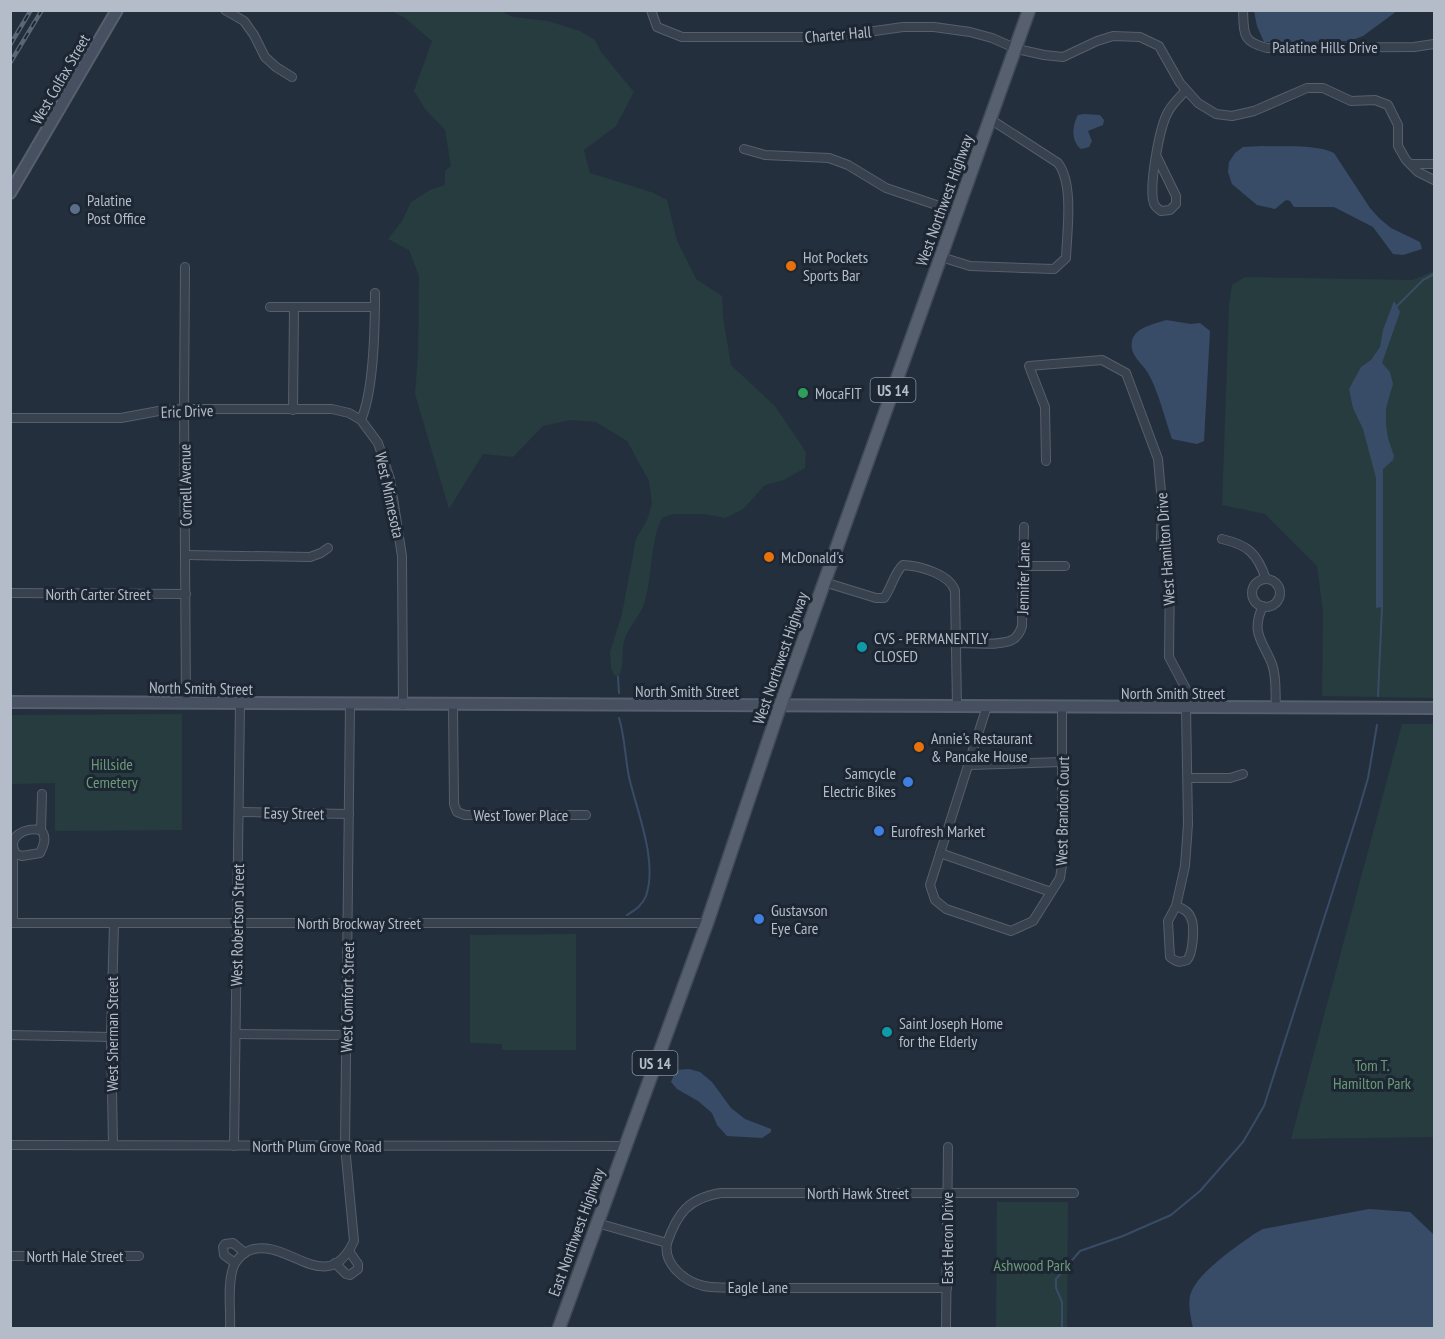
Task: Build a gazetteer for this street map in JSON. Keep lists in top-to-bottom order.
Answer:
{
  "streets": {
    "main road": ["West Northwest Highway", "US 14", "East Northwest Highway"],
    "street": [
      "Charter Hall",
      "Palatine Hills Drive",
      "West Colfax Street",
      "Eric Drive",
      "Cornell Avenue",
      "West Minnesota",
      "West Hamilton Drive",
      "Jennifer Lane",
      "North Carter Street",
      "North Smith Street",
      "West Brandon Court",
      "Easy Street",
      "West Tower Place",
      "North Brockway Street",
      "West Robertson Street",
      "West Comfort Street",
      "West Sherman Street",
      "North Plum Grove Road",
      "North Hawk Street",
      "East Heron Drive",
      "North Hale Street",
      "Eagle Lane"
    ]
  },
  "crossings": [
    ["Charter Hall", "West Northwest Highway"],
    ["West Northwest Highway", "North Smith Street"],
    ["West Northwest Highway", "North Brockway Street"],
    ["West Northwest Highway", "North Plum Grove Road"],
    ["West Northwest Highway", "East Northwest Highway"],
    ["Eric Drive", "Cornell Avenue"],
    ["Eric Drive", "West Minnesota"],
    ["Cornell Avenue", "North Carter Street"],
    ["Cornell Avenue", "North Smith Street"],
    ["West Minnesota", "North Smith Street"],
    ["West Hamilton Drive", "North Smith Street"],
    ["North Smith Street", "West Brandon Court"],
    ["North Smith Street", "West Tower Place"],
    ["North Smith Street", "West Robertson Street"],
    ["North Smith Street", "West Comfort Street"],
    ["Easy Street", "West Robertson Street"],
    ["Easy Street", "West Comfort Street"],
    ["North Brockway Street", "West Robertson Street"],
    ["North Brockway Street", "West Comfort Street"],
    ["North Brockway Street", "West Sherman Street"],
    ["West Robertson Street", "North Plum Grove Road"],
    ["West Comfort Street", "North Plum Grove Road"],
    ["West Sherman Street", "North Plum Grove Road"],
    ["North Plum Grove Road", "East Northwest Highway"],
    ["North Hawk Street", "East Heron Drive"],
    ["North Hawk Street", "Eagle Lane"],
    ["East Heron Drive", "Eagle Lane"]
  ],
  "parks": ["Hillside Cemetery", "Tom T. Hamilton Park", "Ashwood Park"],
  "places": [
    "Palatine Post Office",
    "Hot Pockets Sports Bar",
    "MocaFIT",
    "McDonald's",
    "CVS - PERMANENTLY CLOSED",
    "Annie's Restaurant & Pancake House",
    "Samcycle Electric Bikes",
    "Eurofresh Market",
    "Gustavson Eye Care",
    "Saint Joseph Home for the Elderly"
  ]
}
